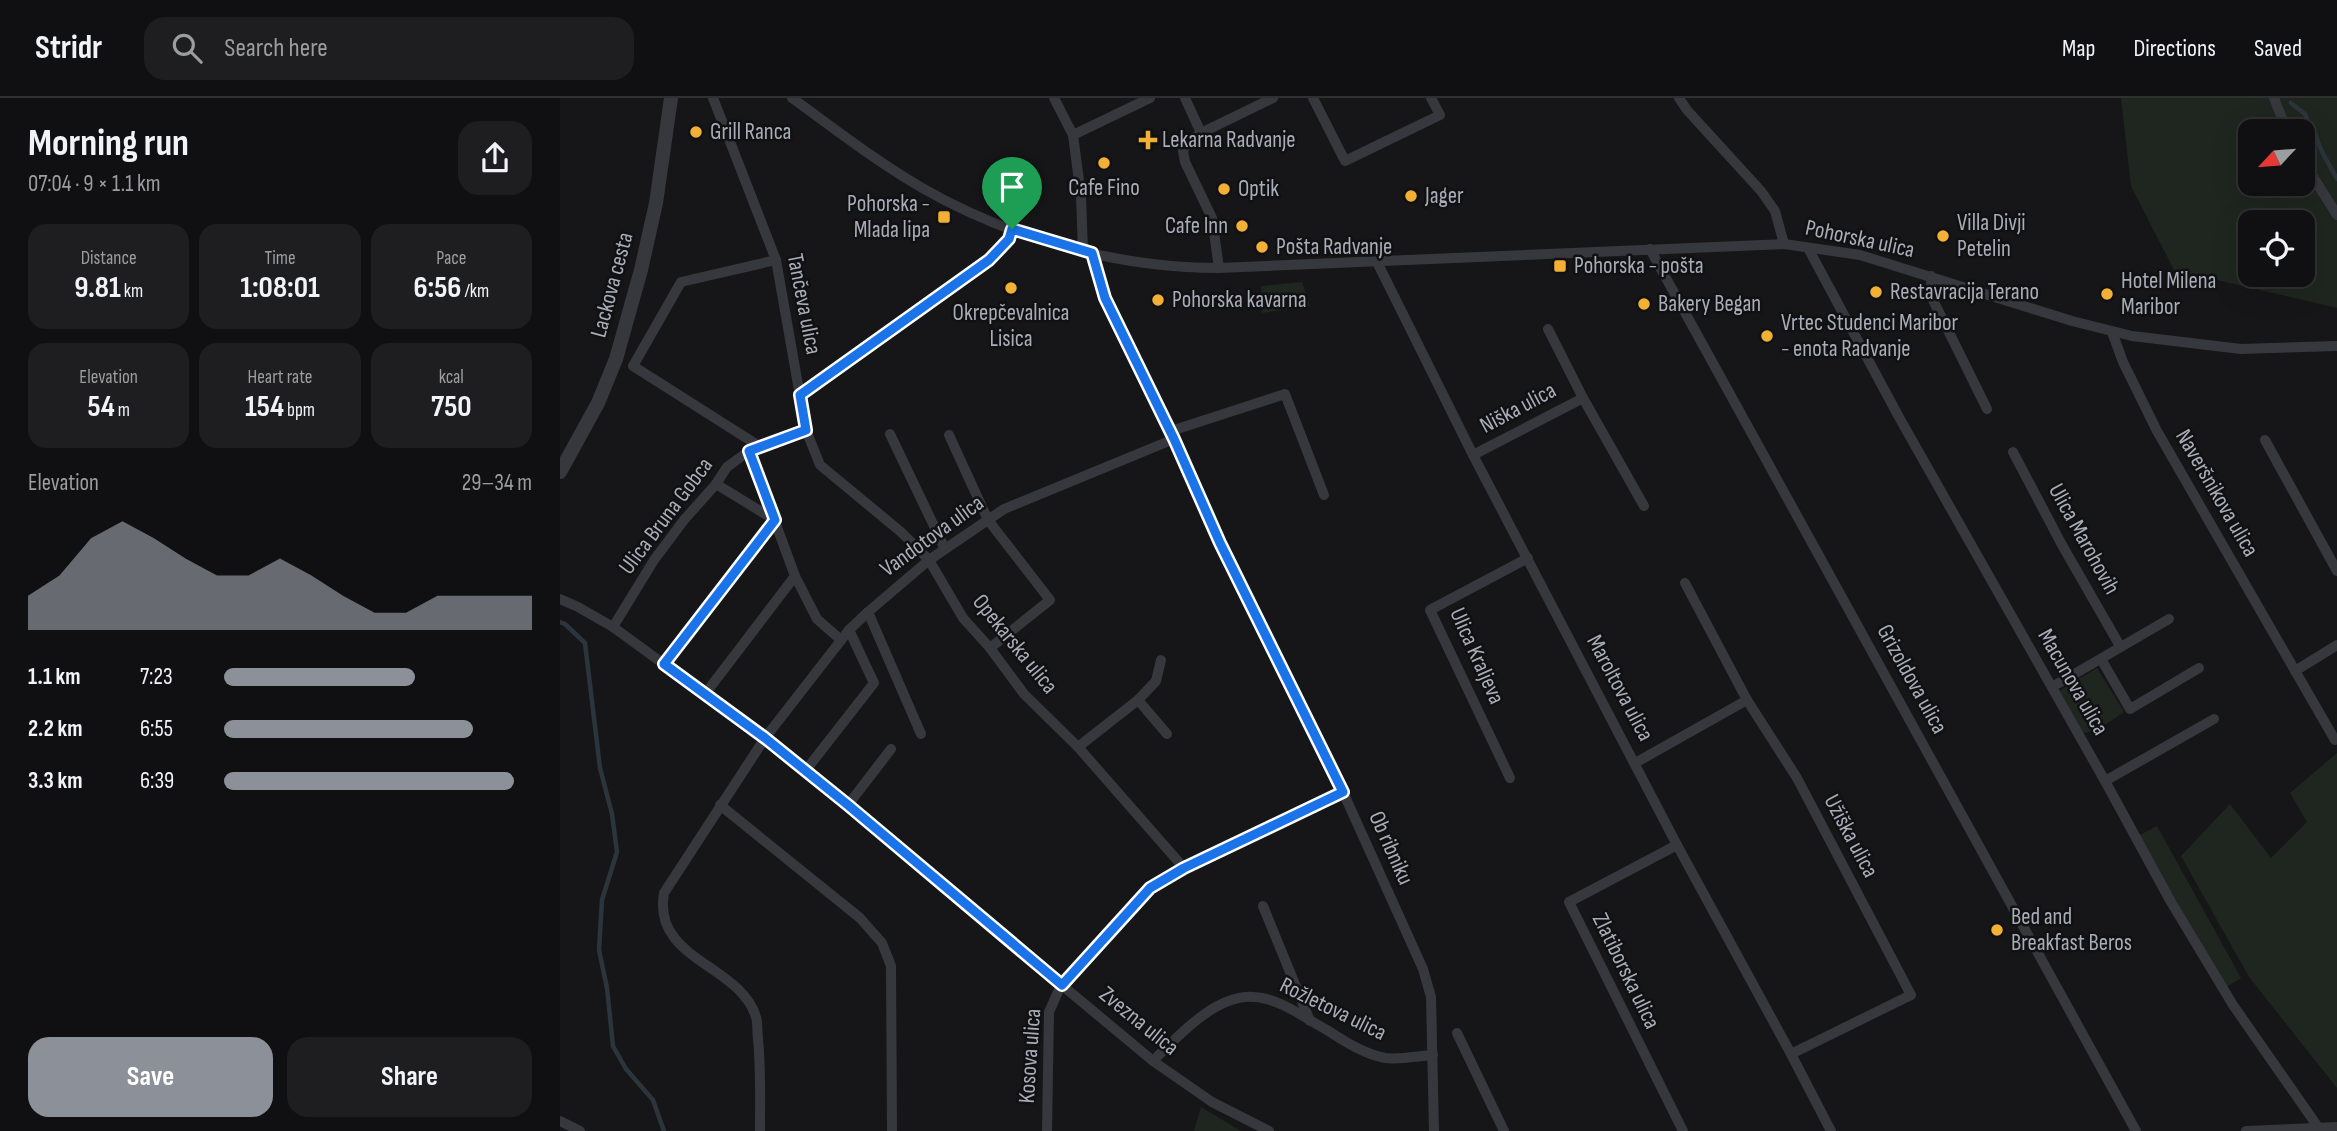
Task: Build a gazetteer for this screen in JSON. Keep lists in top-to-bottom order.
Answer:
{
  "streets": {
    "street": [
      "Pohorska ulica",
      "Lackova cesta",
      "Tančeva ulica",
      "Niška ulica",
      "Naveršnikova ulica",
      "Ulica Bruna Gobca",
      "Vandotova ulica",
      "Ulica Marohovih",
      "Opekarska ulica",
      "Ulica Kraljeva",
      "Grizoldova ulica",
      "Macunova ulica",
      "Maroltova ulica",
      "Užiška ulica",
      "Ob ribniku",
      "Zlatiborska ulica",
      "Rožletova ulica",
      "Zvezna ulica",
      "Kosova ulica"
    ]
  },
  "crossings": [
    ["Pohorska ulica", "Naveršnikova ulica"],
    ["Pohorska ulica", "Grizoldova ulica"],
    ["Pohorska ulica", "Macunova ulica"],
    ["Pohorska ulica", "Maroltova ulica"],
    ["Pohorska ulica", "Ob ribniku"],
    ["Tančeva ulica", "Ulica Bruna Gobca"],
    ["Tančeva ulica", "Vandotova ulica"],
    ["Tančeva ulica", "Opekarska ulica"],
    ["Niška ulica", "Maroltova ulica"],
    ["Ulica Bruna Gobca", "Zvezna ulica"],
    ["Vandotova ulica", "Opekarska ulica"],
    ["Vandotova ulica", "Ob ribniku"],
    ["Vandotova ulica", "Zvezna ulica"],
    ["Opekarska ulica", "Kosova ulica"],
    ["Ulica Kraljeva", "Maroltova ulica"],
    ["Maroltova ulica", "Užiška ulica"],
    ["Maroltova ulica", "Zlatiborska ulica"],
    ["Ob ribniku", "Rožletova ulica"],
    ["Ob ribniku", "Kosova ulica"],
    ["Rožletova ulica", "Zvezna ulica"],
    ["Zvezna ulica", "Kosova ulica"]
  ],
  "places": {
    "other": [
      "Grill Ranca",
      "Cafe Fino",
      "Optik",
      "Jager",
      "Cafe Inn",
      "Villa Divji Petelin",
      "Pošta Radvanje",
      "Okrepčevalnica Lisica",
      "Restavracija Terano",
      "Hotel Milena Maribor",
      "Pohorska kavarna",
      "Bakery Began",
      "Vrtec Studenci Maribor - enota Radvanje",
      "Bed and Breakfast Beros"
    ],
    "health": ["Lekarna Radvanje"],
    "transit": ["Pohorska - Mlada lipa", "Pohorska - pošta"]
  },
  "north": "bottom left",
  "page": {
    "header": "Stridr",
    "search": "Search here",
    "nav": ["Map", "Directions", "Saved"],
    "heading": ["Morning run", "07:04 · 9 × 1.1 km"],
    "stats": [
      ["Distance", "9.81 km"],
      ["Time", "1:08:01"],
      ["Pace", "6:56 /km"],
      ["Elevation", "54 m"],
      ["Heart rate", "154 bpm"],
      ["kcal", "750"]
    ],
    "chart": ["Elevation", "29–34 m"],
    "list": [
      {
        "name": "1.1 km",
        "note": "7:23"
      },
      {
        "name": "2.2 km",
        "note": "6:55"
      },
      {
        "name": "3.3 km",
        "note": "6:39"
      }
    ],
    "buttons": ["Save", "Share"]
  }
}
